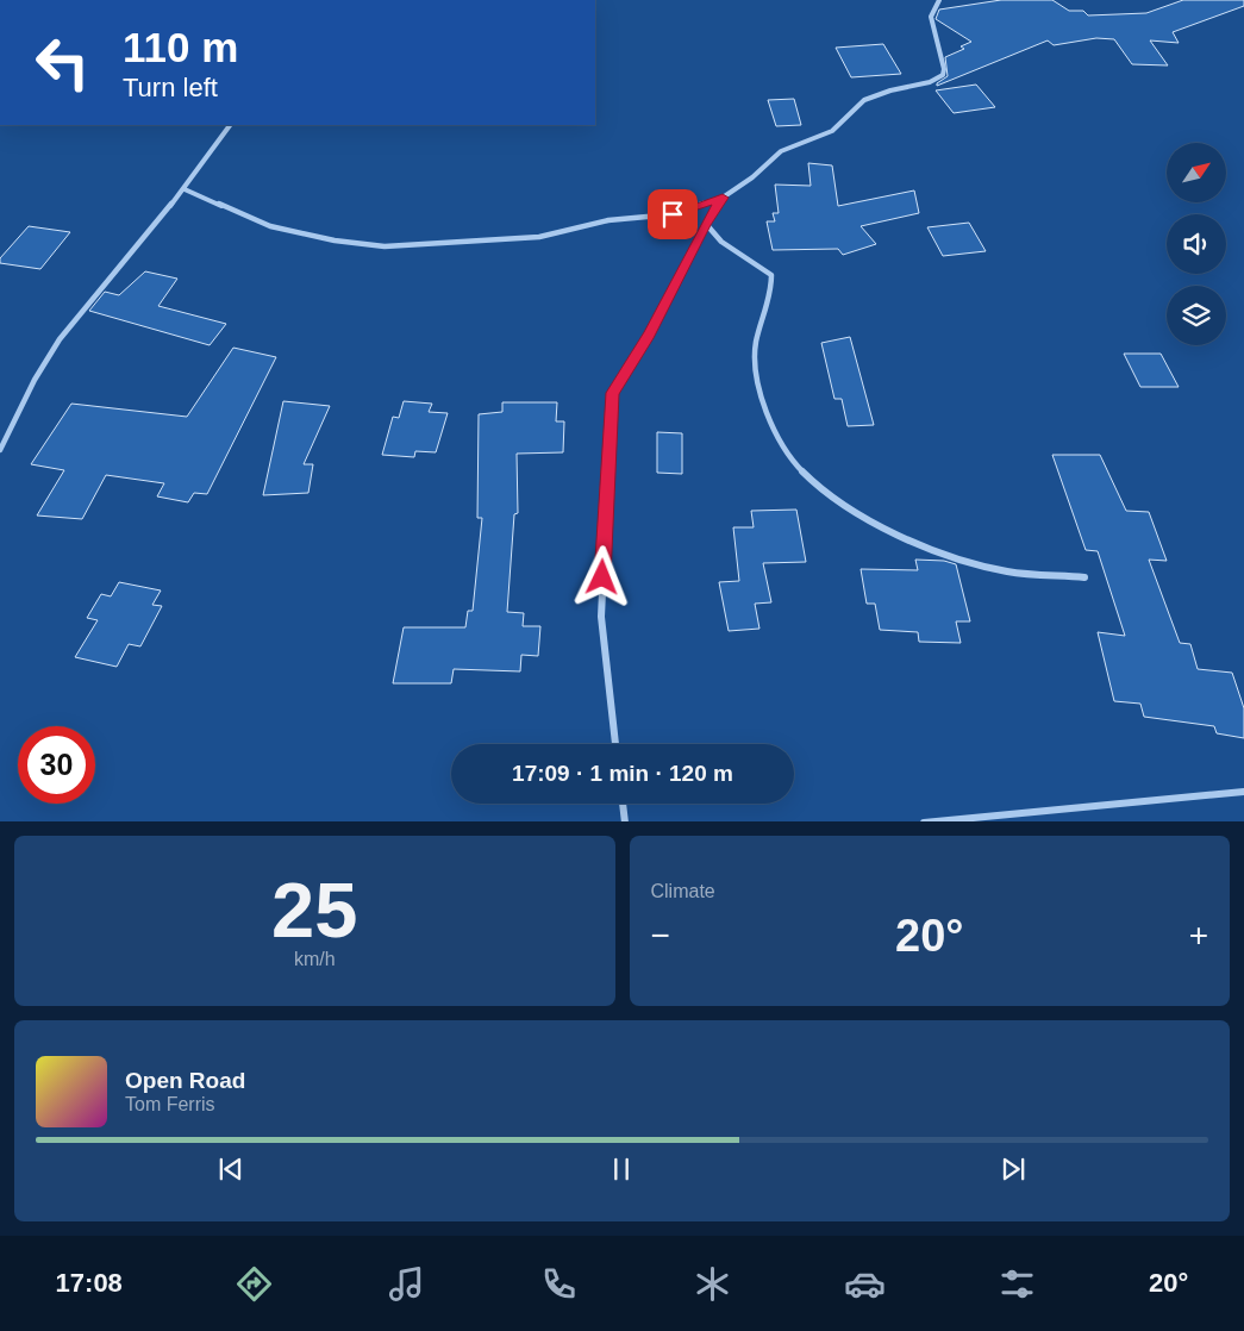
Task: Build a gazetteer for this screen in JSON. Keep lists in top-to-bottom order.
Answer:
{
  "north": "top right",
  "page": {
    "turn": ["110 m", "Turn left"],
    "limit": "30",
    "trip": "17:09 · 1 min · 120 m",
    "tile": [
      ["25", "km/h"],
      "Climate"
    ],
    "heat": ["−", "20°", "+"],
    "song": ["Open Road", "Tom Ferris"],
    "tabs": ["17:08", "20°"]
  }
}
